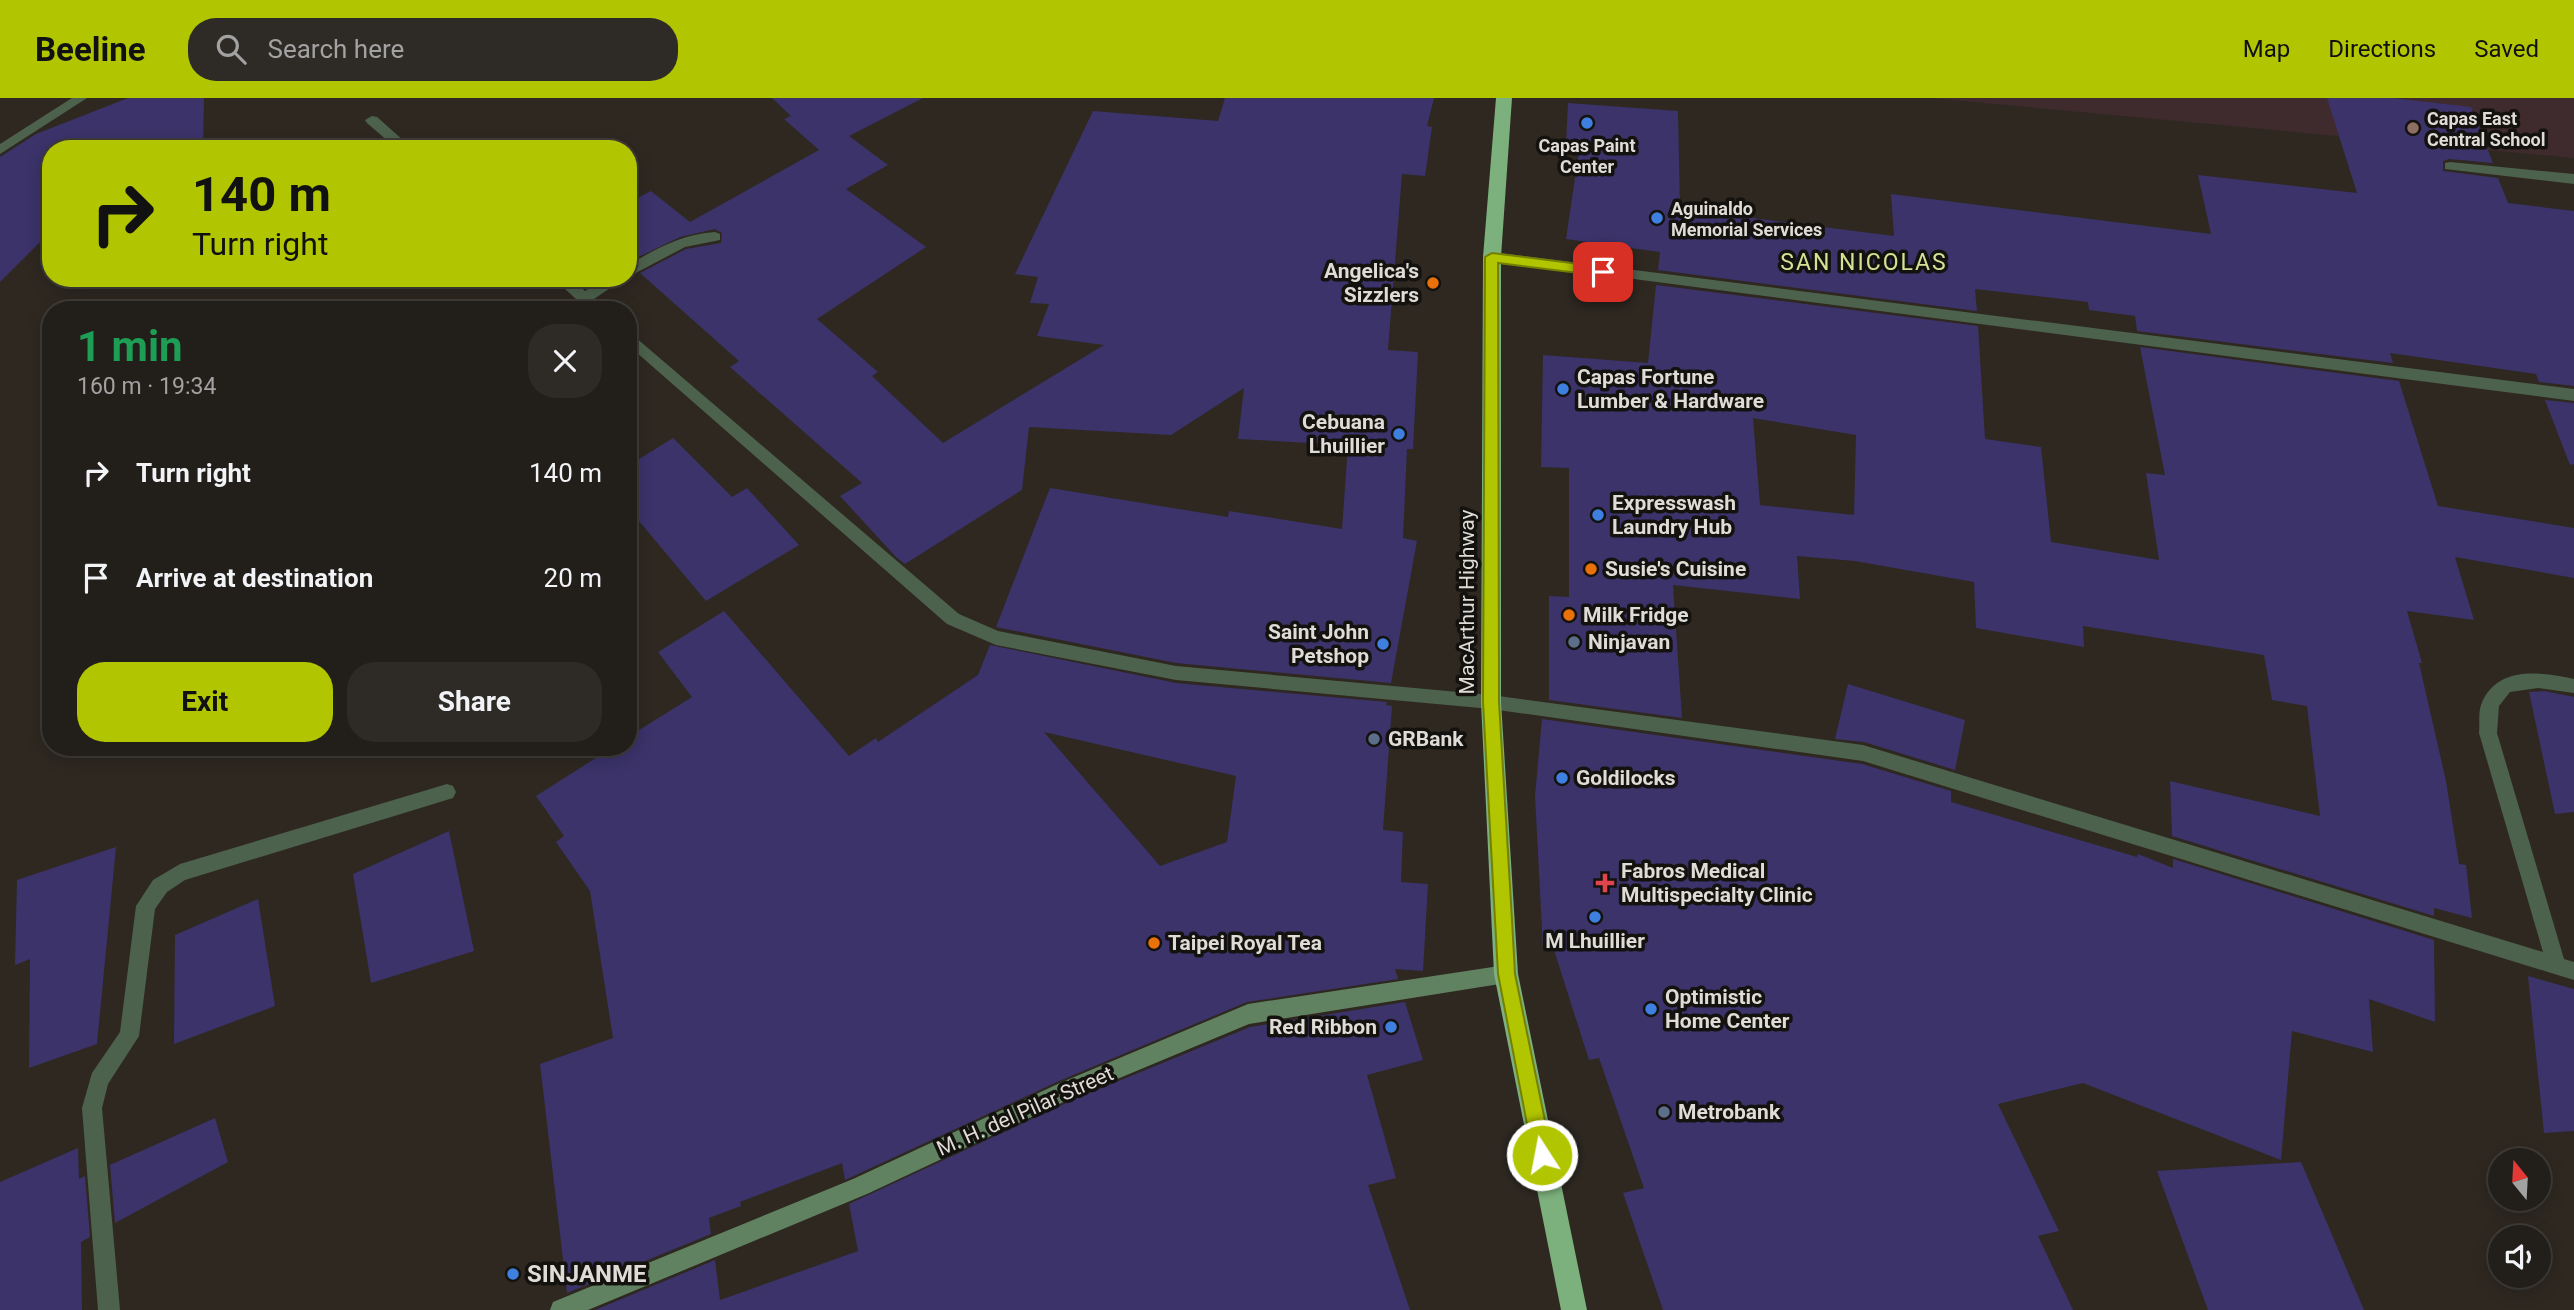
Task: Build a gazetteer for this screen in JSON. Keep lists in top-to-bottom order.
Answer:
{
  "streets": {
    "highway": ["MacArthur Highway"],
    "street": ["M. H. del Pilar Street"]
  },
  "crossings": [
    ["MacArthur Highway", "M. H. del Pilar Street"]
  ],
  "districts": ["SAN NICOLAS"],
  "places": {
    "other": [
      "Capas Paint Center",
      "Capas East Central School",
      "Aguinaldo Memorial Services",
      "Angelica's Sizzlers",
      "Capas Fortune Lumber & Hardware",
      "Cebuana Lhuillier",
      "Expresswash Laundry Hub",
      "Susie's Cuisine",
      "Milk Fridge",
      "Ninjavan",
      "Saint John Petshop",
      "GRBank",
      "Goldilocks",
      "M Lhuillier",
      "Taipei Royal Tea",
      "Optimistic Home Center",
      "Red Ribbon",
      "Metrobank",
      "SINJANME"
    ],
    "health": ["Fabros Medical Multispecialty Clinic"]
  },
  "north": "top",
  "page": {
    "header": "Beeline",
    "search": "Search here",
    "nav": ["Map", "Directions", "Saved"],
    "turn": ["140 m", "Turn right"],
    "heading": ["1 min", "160 m · 19:34"],
    "list": [
      {
        "name": "Turn right",
        "value": "140 m"
      },
      {
        "name": "Arrive at destination",
        "value": "20 m"
      }
    ],
    "buttons": ["Exit", "Share"]
  }
}
